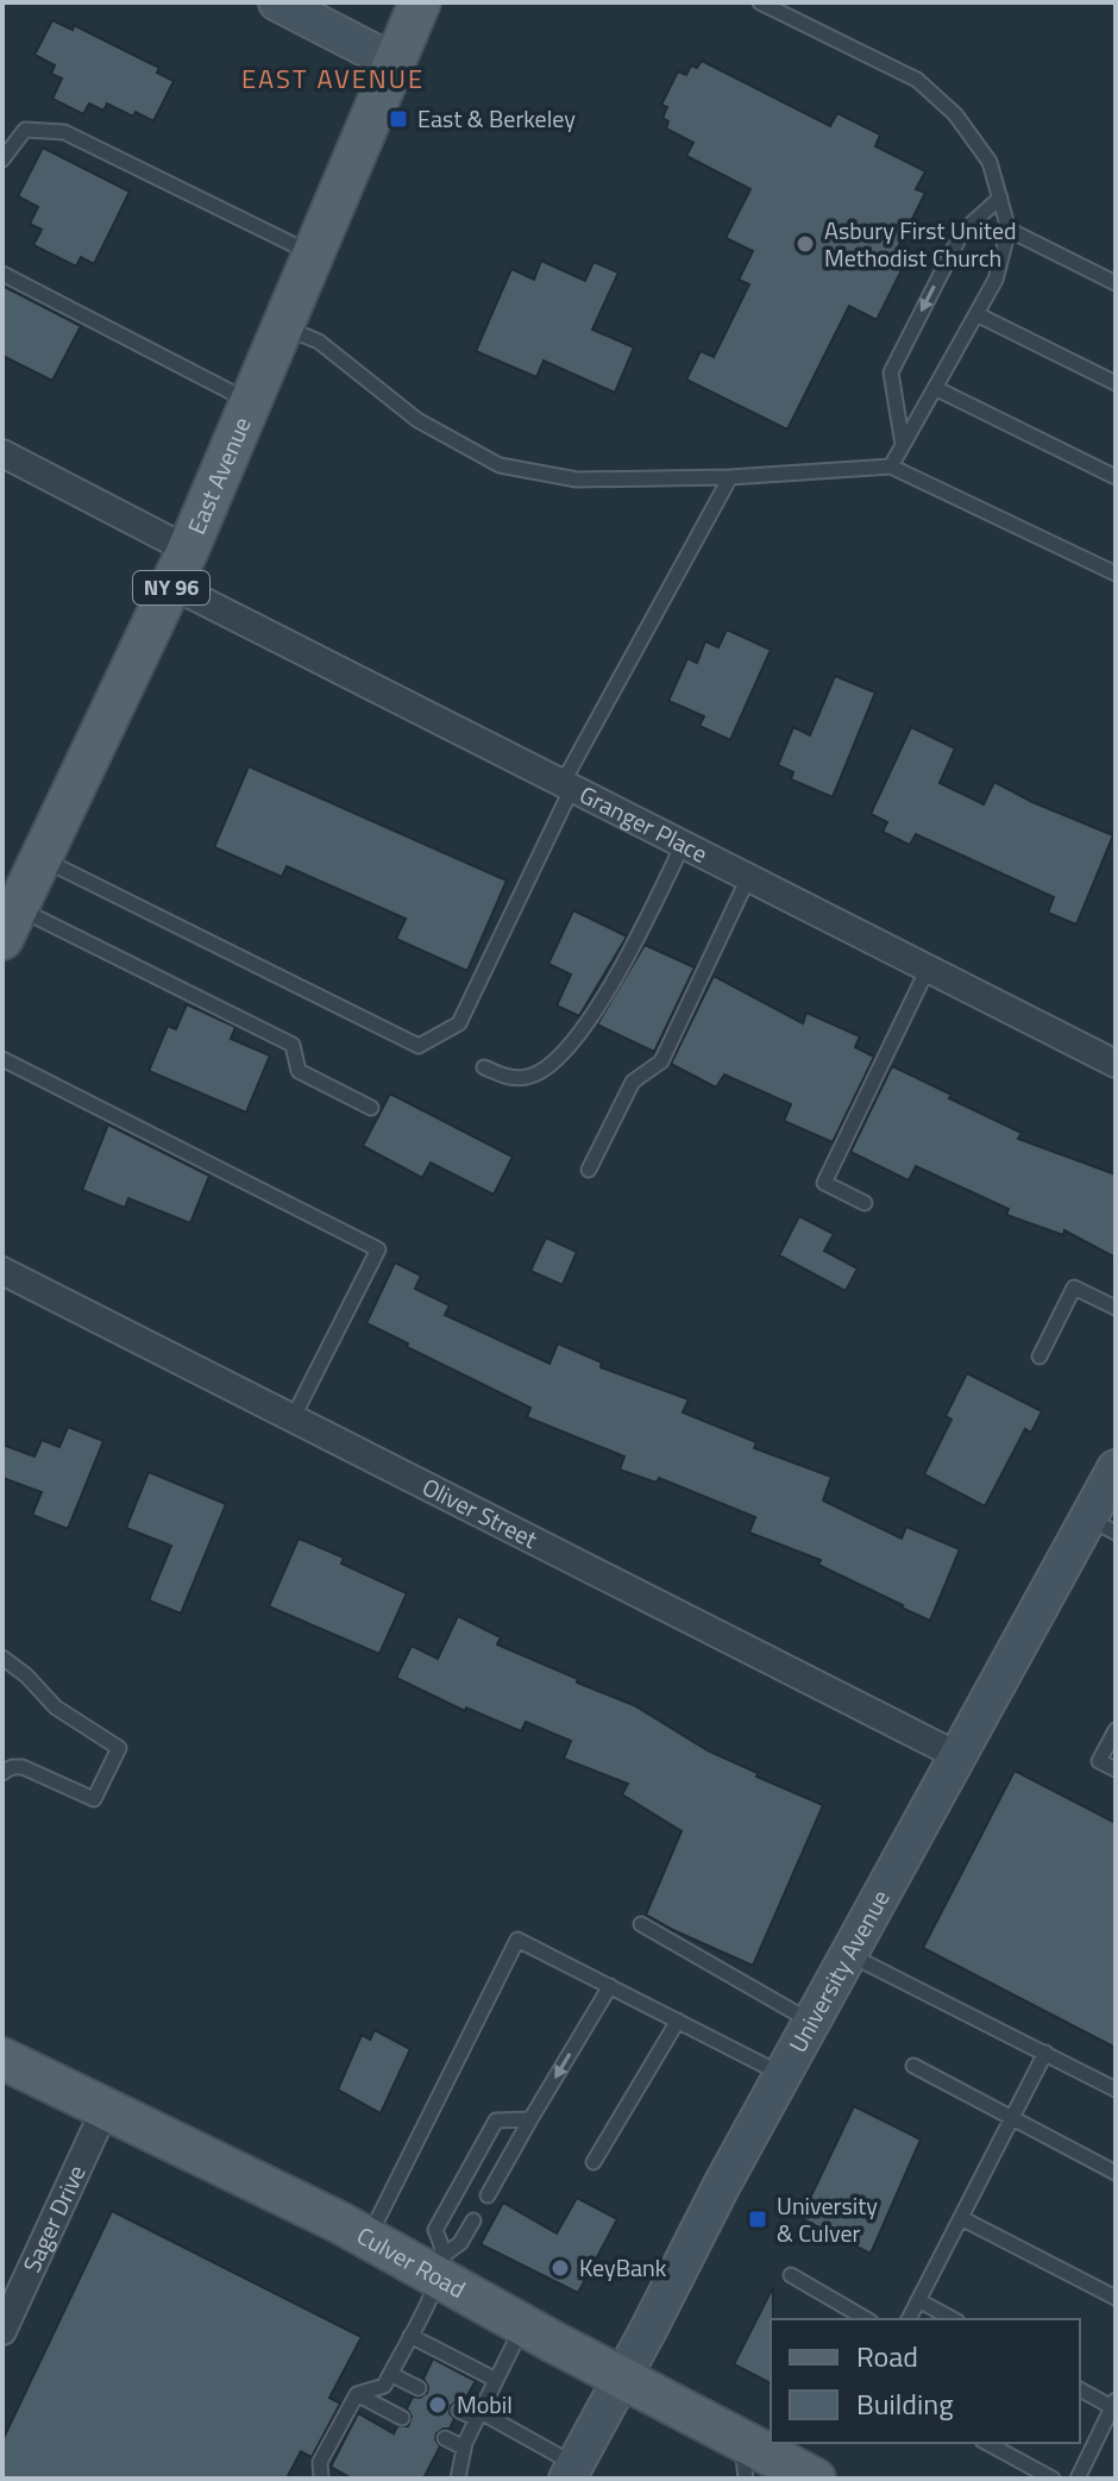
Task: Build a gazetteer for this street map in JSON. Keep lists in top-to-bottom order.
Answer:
{
  "streets": {
    "main road": [
      "East Avenue",
      "NY 96",
      "University Avenue",
      "Culver Road"
    ],
    "street": ["Granger Place", "Oliver Street", "Sager Drive"]
  },
  "crossings": [
    ["East Avenue", "Granger Place"],
    ["Oliver Street", "University Avenue"],
    ["University Avenue", "Culver Road"],
    ["Sager Drive", "Culver Road"]
  ],
  "districts": ["EAST AVENUE"],
  "places": {
    "transit": ["East & Berkeley", "University & Culver"],
    "other": ["Asbury First United Methodist Church", "KeyBank", "Mobil"]
  },
  "legend": ["Road", "Building"]
}
